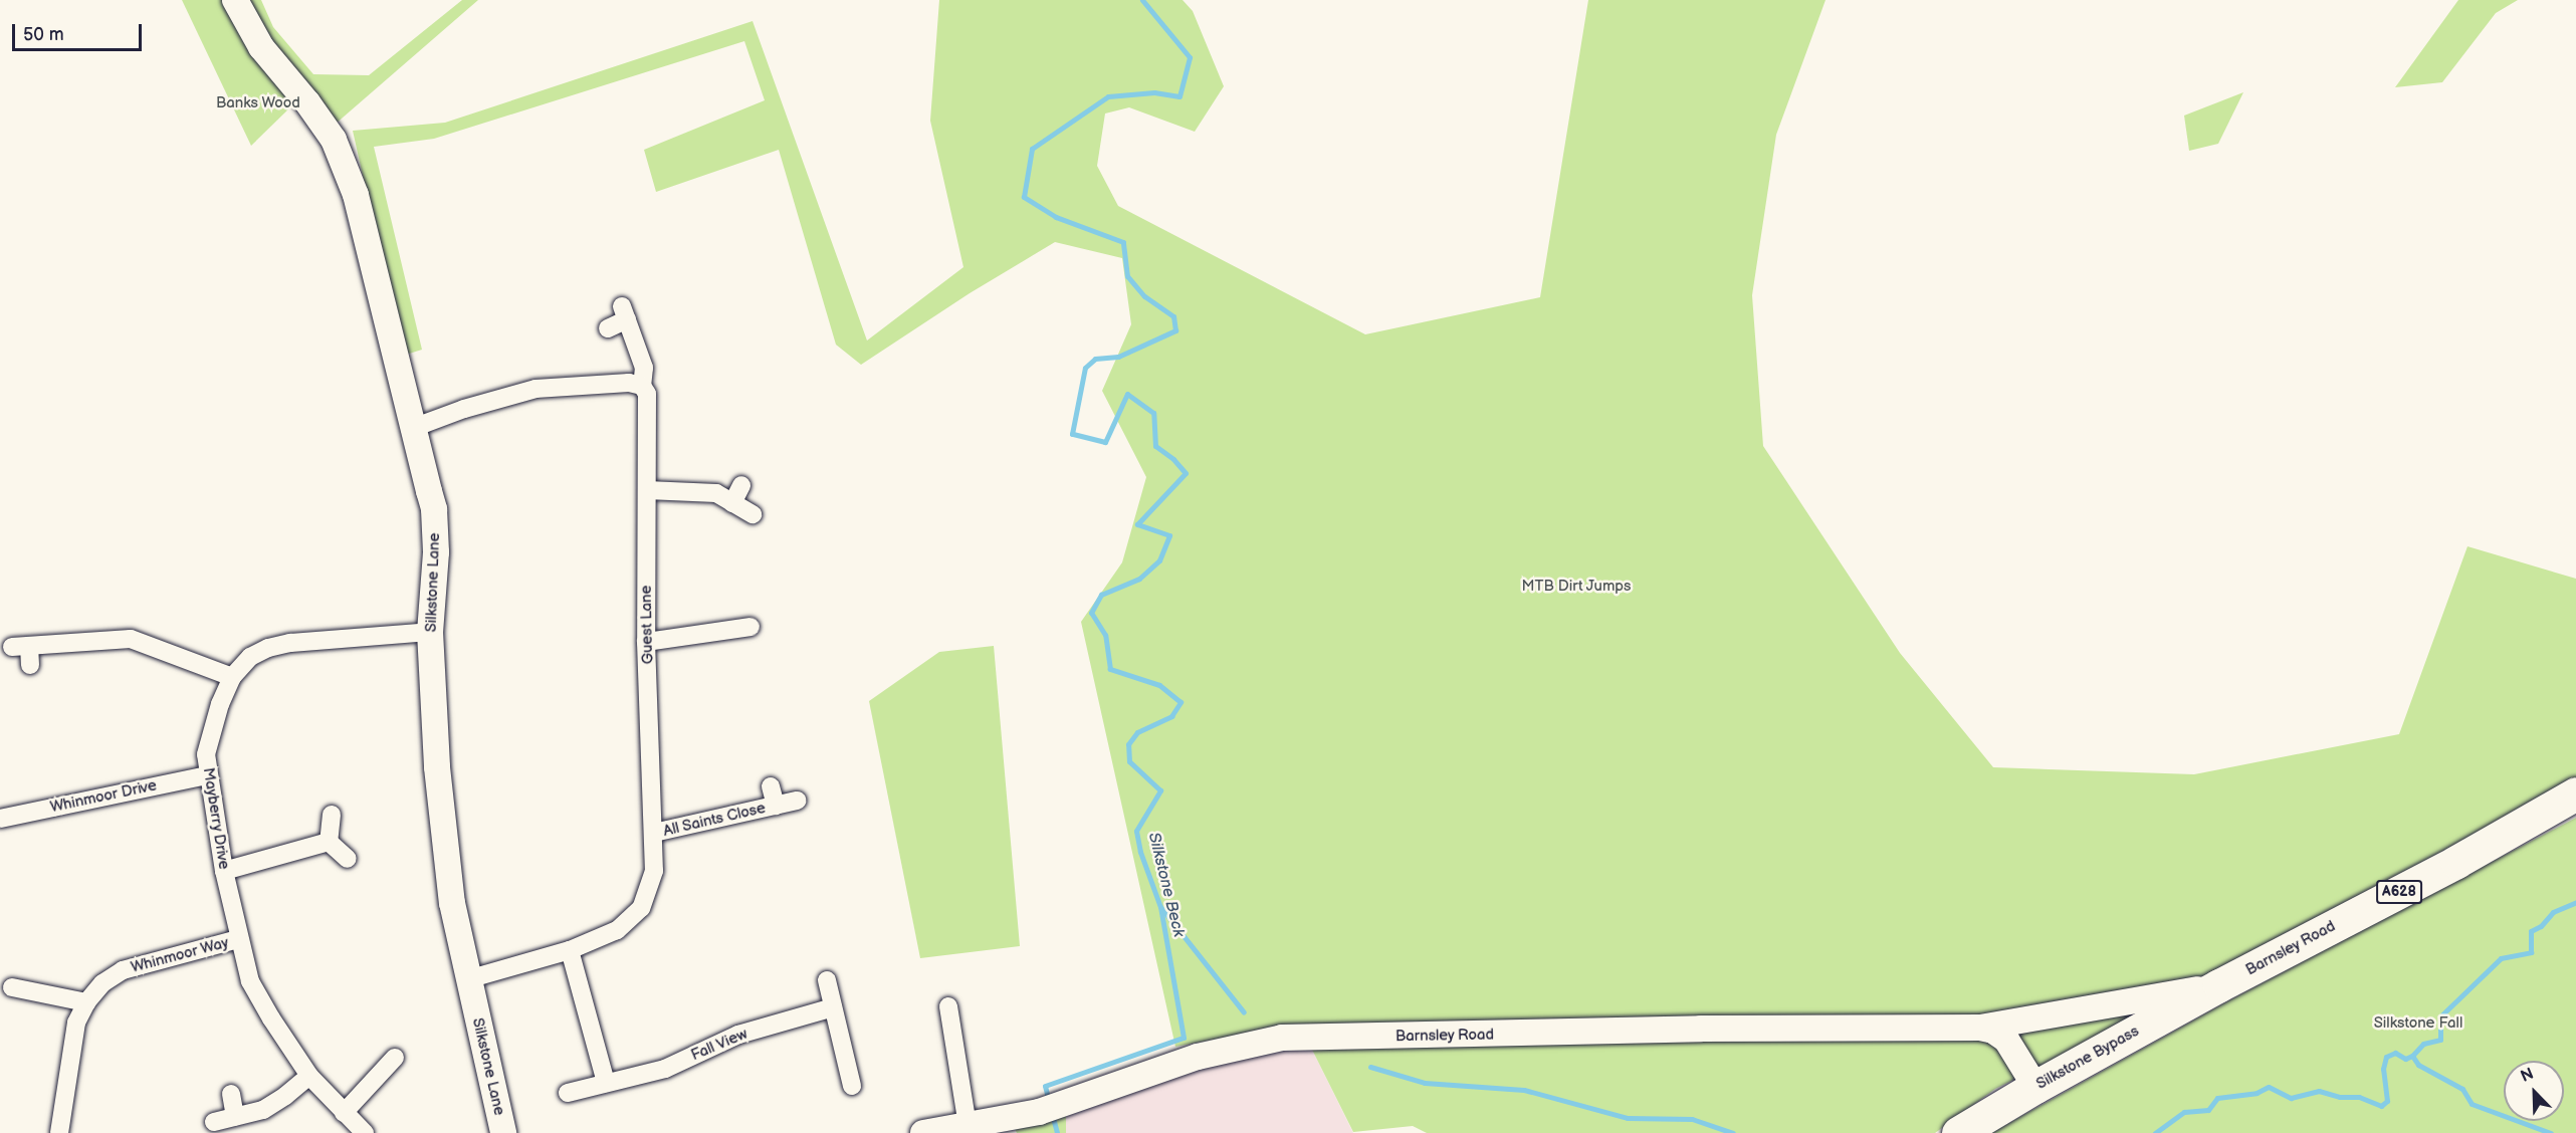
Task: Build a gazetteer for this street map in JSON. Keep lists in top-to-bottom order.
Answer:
{
  "streets": {
    "highway": ["A628", "Barnsley Road", "Silkstone Bypass"],
    "street": [
      "Silkstone Lane",
      "Guest Lane",
      "Whinmoor Drive",
      "Mayberry Drive",
      "All Saints Close",
      "Whinmoor Way",
      "Fall View"
    ]
  },
  "crossings": [
    ["Silkstone Lane", "Guest Lane"],
    ["Silkstone Lane", "Mayberry Drive"],
    ["Guest Lane", "All Saints Close"],
    ["Whinmoor Drive", "Mayberry Drive"],
    ["Mayberry Drive", "Whinmoor Way"],
    ["Barnsley Road", "Silkstone Bypass"]
  ],
  "water": ["Silkstone Beck"],
  "parks": ["Banks Wood", "MTB Dirt Jumps", "Silkstone Fall"],
  "scale_bar": "50 m",
  "north": "top left"
}
